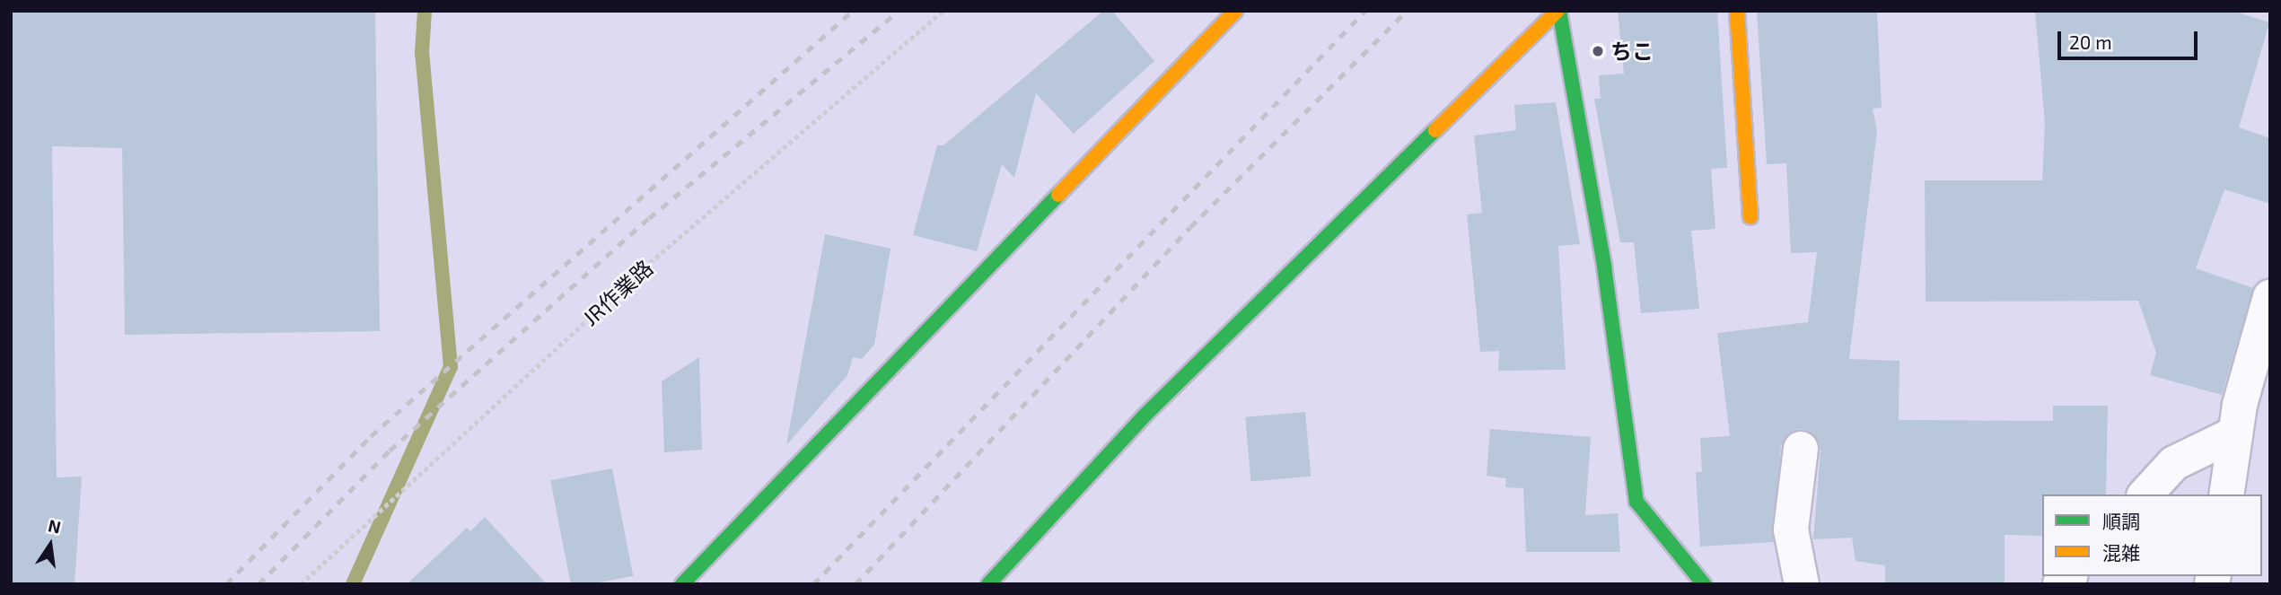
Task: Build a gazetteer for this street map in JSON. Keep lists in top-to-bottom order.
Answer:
{
  "streets": {
    "path": ["JR作業路"]
  },
  "places": ["ちこ"],
  "legend": ["順調", "混雑"],
  "scale_bar": "20 m",
  "north": "top"
}
